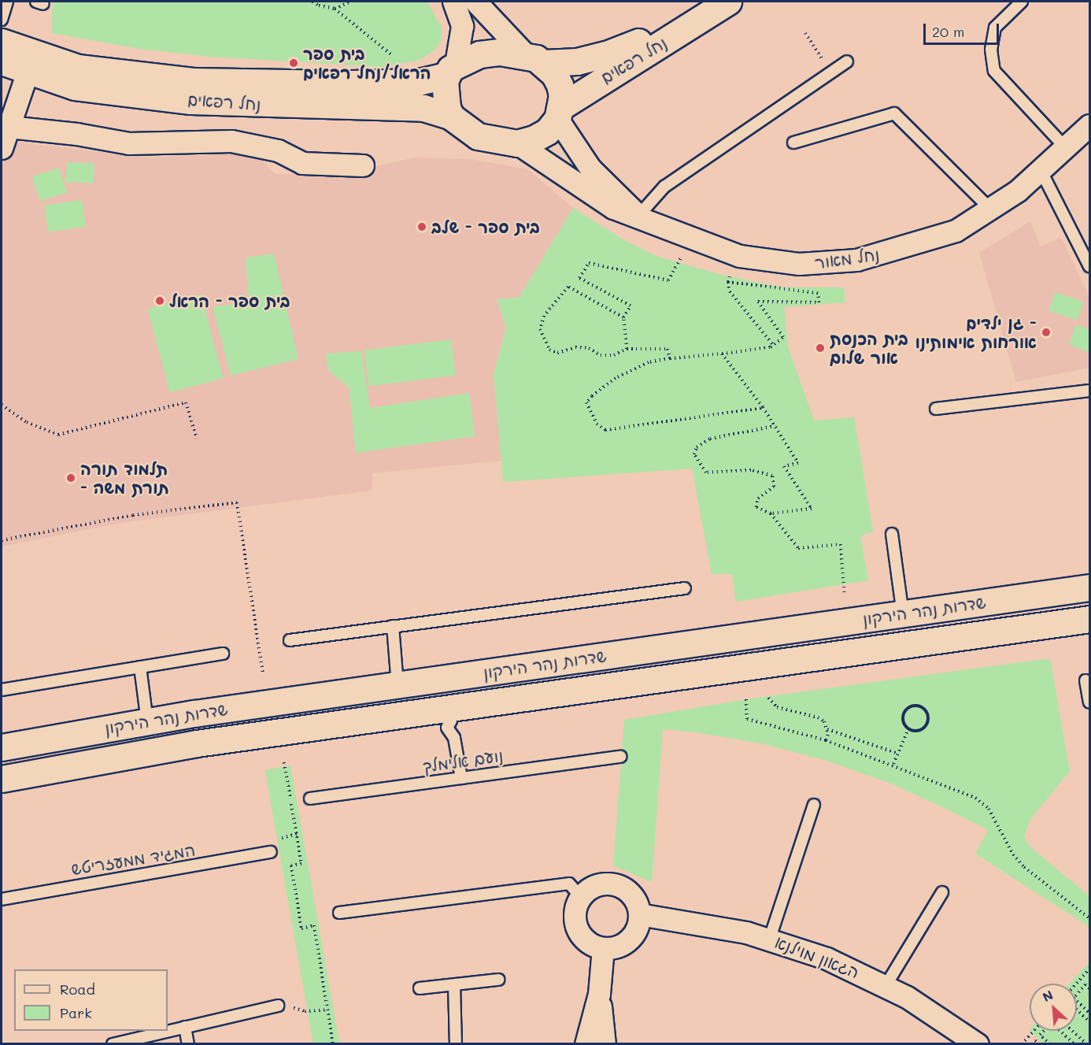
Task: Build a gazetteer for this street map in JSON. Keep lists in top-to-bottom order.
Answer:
{
  "streets": {
    "main road": ["נחל רפאים", "שדרות נהר הירקון"],
    "street": ["נחל מאור", "הגאון מוילנא"],
    "lane": ["נועם אלימלך", "המגיד ממעזריטש"]
  },
  "crossings": [
    ["נחל רפאים", "נחל מאור"]
  ],
  "places": [
    "בית ספר הראל/נחל רפאים",
    "בית ספר - שלב",
    "בית ספר - הראל",
    "גן ילדים - אורחות אימותינו",
    "בית הכנסת אור שלום",
    "תלמוד תורה - תורת משה"
  ],
  "legend": ["Road", "Park"],
  "scale_bar": "20 m",
  "north": "top left"
}
